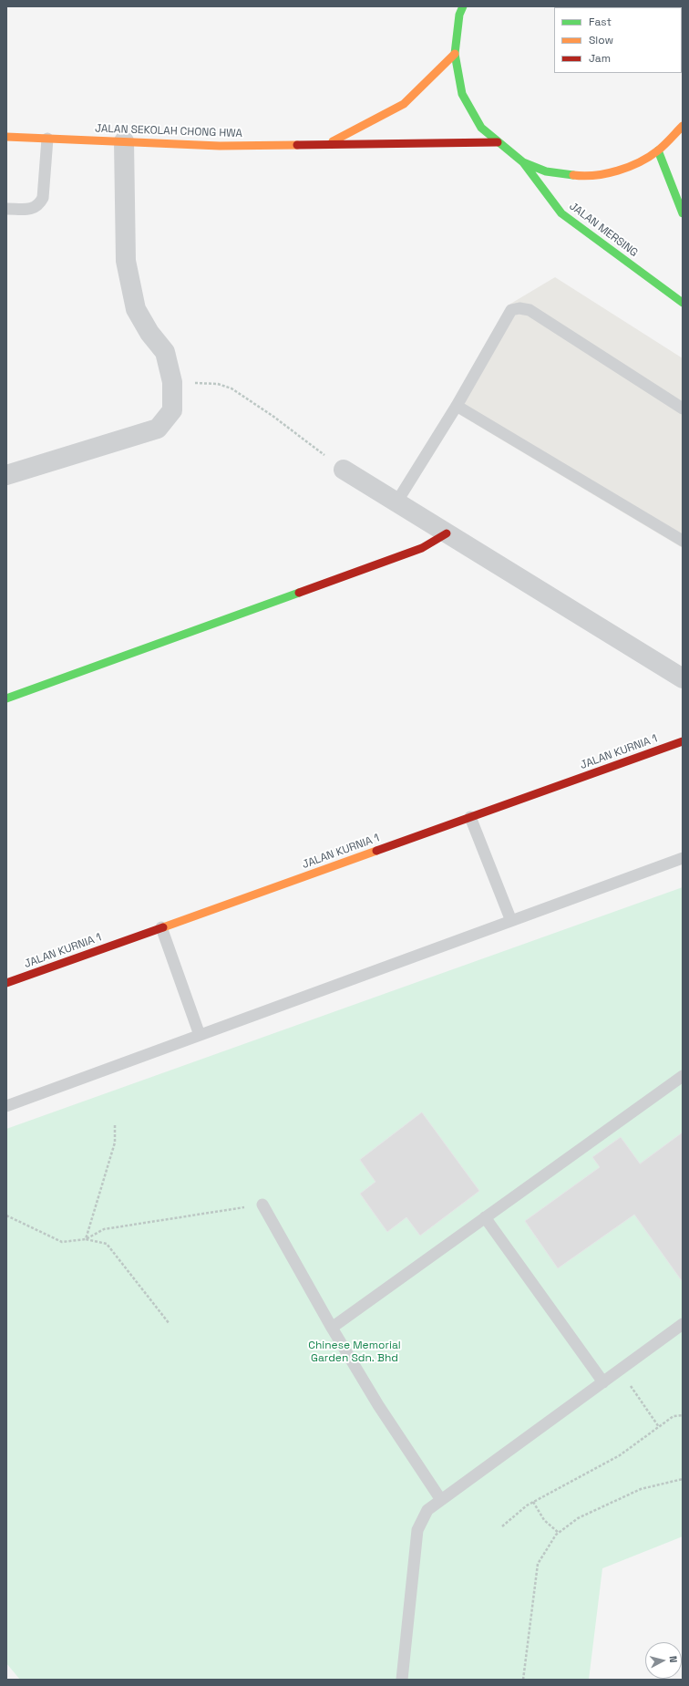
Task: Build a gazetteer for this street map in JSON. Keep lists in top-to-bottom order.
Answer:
{
  "streets": {
    "main road": ["JALAN SEKOLAH CHONG HWA", "JALAN MERSING", "JALAN KURNIA 1"]
  },
  "parks": ["Chinese Memorial Garden Sdn. Bhd"],
  "legend": ["Fast", "Slow", "Jam"],
  "north": "right"
}
